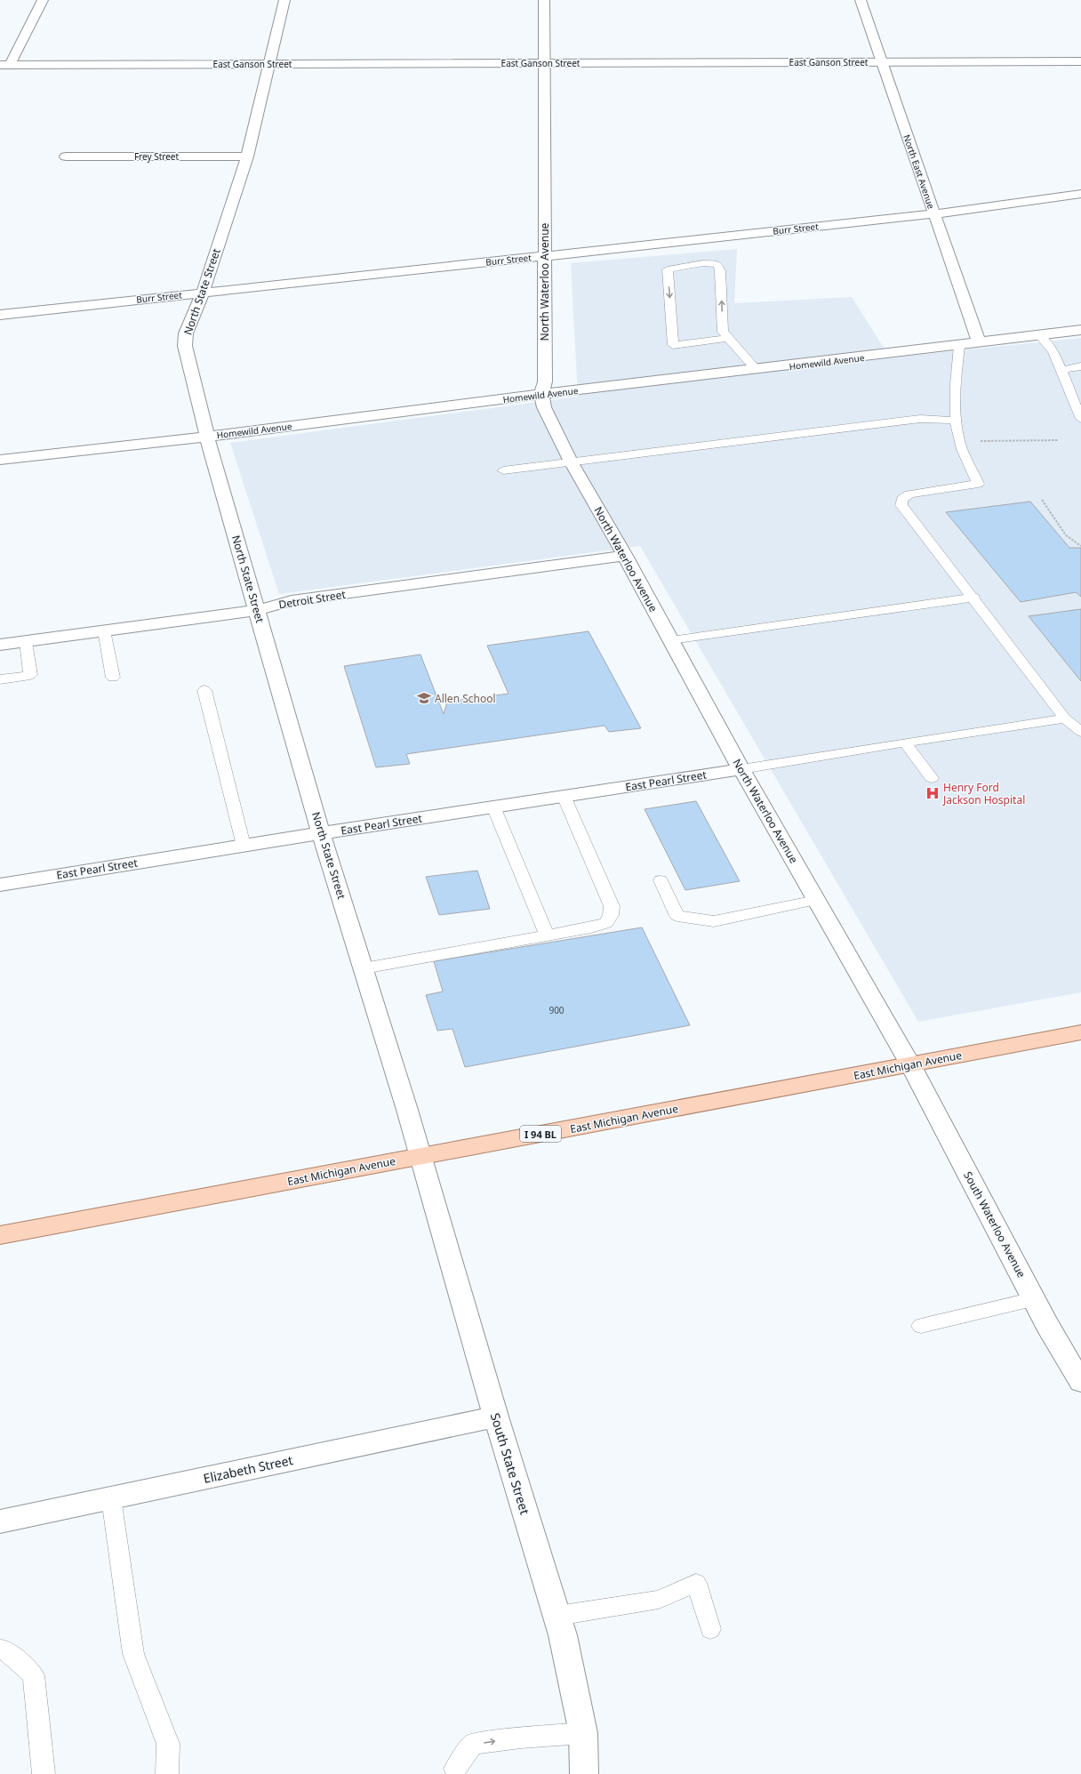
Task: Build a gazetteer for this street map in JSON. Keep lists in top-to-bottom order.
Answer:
{
  "streets": {
    "main road": ["East Michigan Avenue", "I 94 BL"],
    "street": [
      "East Ganson Street",
      "Frey Street",
      "North East Avenue",
      "Burr Street",
      "North Waterloo Avenue",
      "North State Street",
      "Homewild Avenue",
      "Detroit Street",
      "East Pearl Street",
      "South Waterloo Avenue",
      "South State Street",
      "Elizabeth Street"
    ]
  },
  "crossings": [
    ["East Ganson Street", "North East Avenue"],
    ["East Ganson Street", "North Waterloo Avenue"],
    ["East Ganson Street", "North State Street"],
    ["Frey Street", "North State Street"],
    ["North East Avenue", "Burr Street"],
    ["North East Avenue", "Homewild Avenue"],
    ["Burr Street", "North Waterloo Avenue"],
    ["Burr Street", "North State Street"],
    ["North Waterloo Avenue", "Homewild Avenue"],
    ["North Waterloo Avenue", "Detroit Street"],
    ["North Waterloo Avenue", "East Pearl Street"],
    ["North Waterloo Avenue", "East Michigan Avenue"],
    ["North Waterloo Avenue", "South Waterloo Avenue"],
    ["North State Street", "Homewild Avenue"],
    ["North State Street", "Detroit Street"],
    ["North State Street", "East Pearl Street"],
    ["North State Street", "East Michigan Avenue"],
    ["North State Street", "South State Street"],
    ["East Michigan Avenue", "South Waterloo Avenue"],
    ["East Michigan Avenue", "South State Street"],
    ["South State Street", "Elizabeth Street"]
  ],
  "places": {
    "school or university": ["Allen School"],
    "hospital": ["Henry Ford Jackson Hospital"]
  },
  "house_numbers": ["900"]
}
